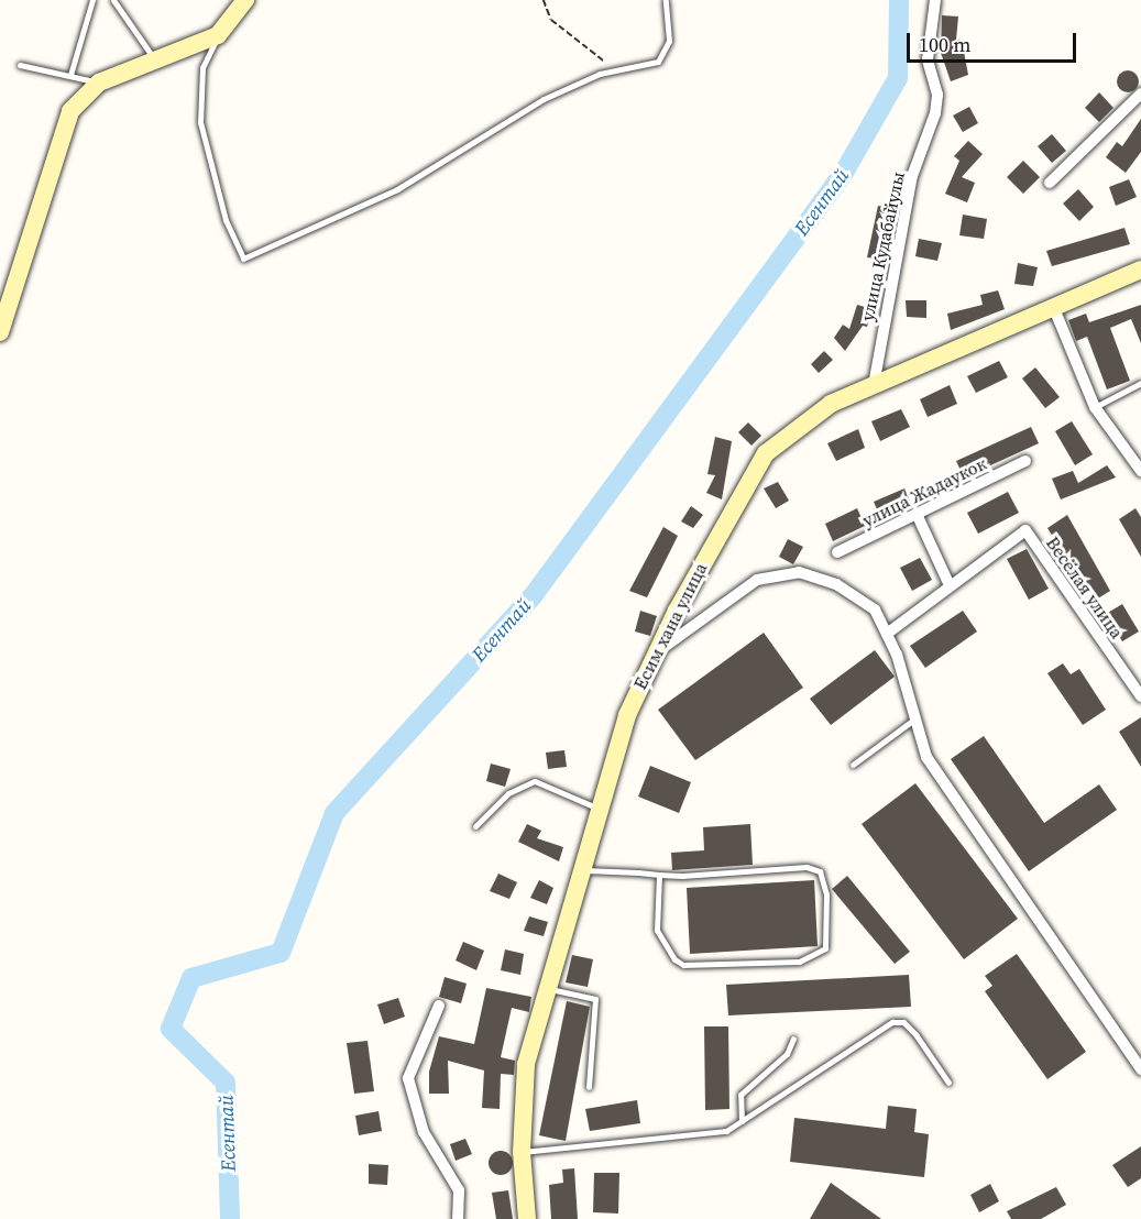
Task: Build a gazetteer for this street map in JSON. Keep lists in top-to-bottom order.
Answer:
{
  "streets": {
    "street": [
      "улица Кудабайулы",
      "улица Жадаукок",
      "Весёлая улица",
      "Есим хана улица"
    ]
  },
  "crossings": [
    ["улица Кудабайулы", "Есим хана улица"]
  ],
  "water": ["Есентай"],
  "scale_bar": "100 m"
}
